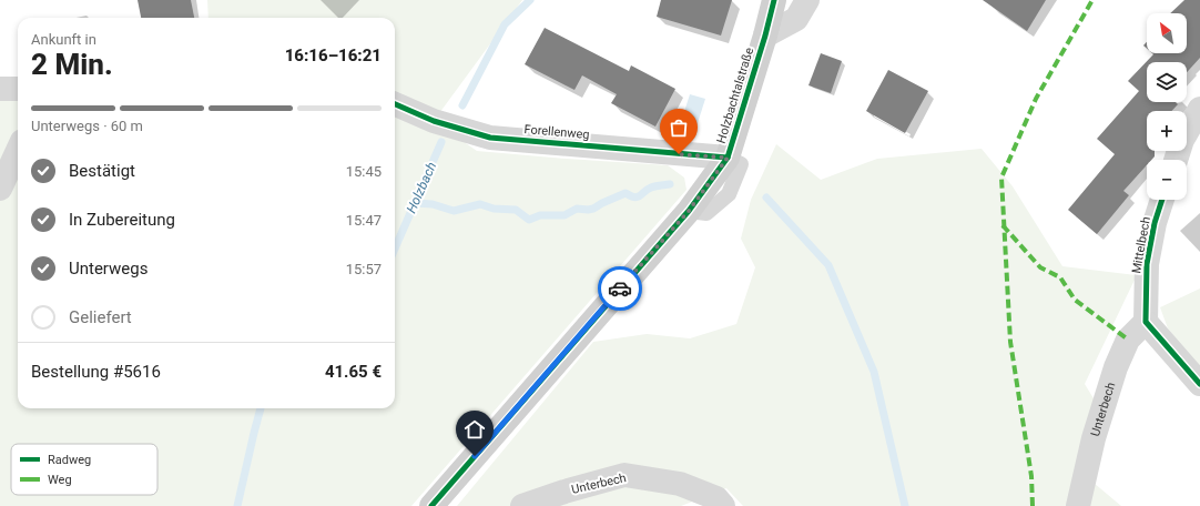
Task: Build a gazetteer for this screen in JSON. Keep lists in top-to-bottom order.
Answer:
{
  "streets": {
    "street": [
      "Holzbachtalstraße",
      "Forellenweg",
      "Mittelbech",
      "Unterbech"
    ]
  },
  "crossings": [
    ["Holzbachtalstraße", "Forellenweg"],
    ["Mittelbech", "Unterbech"]
  ],
  "water": ["Holzbach"],
  "legend": ["Radweg", "Weg"],
  "north": "top left",
  "page": {
    "map_buttons": ["+", "−"],
    "heading": ["2 Min.", "Ankunft in", "16:16–16:21"],
    "panel": ["Bestellung #5616", "41.65 €"],
    "bar": "Unterwegs · 60 m",
    "list": [
      ["Bestätigt", "15:45"],
      ["In Zubereitung", "15:47"],
      ["Unterwegs", "15:57"],
      "Geliefert"
    ]
  }
}
